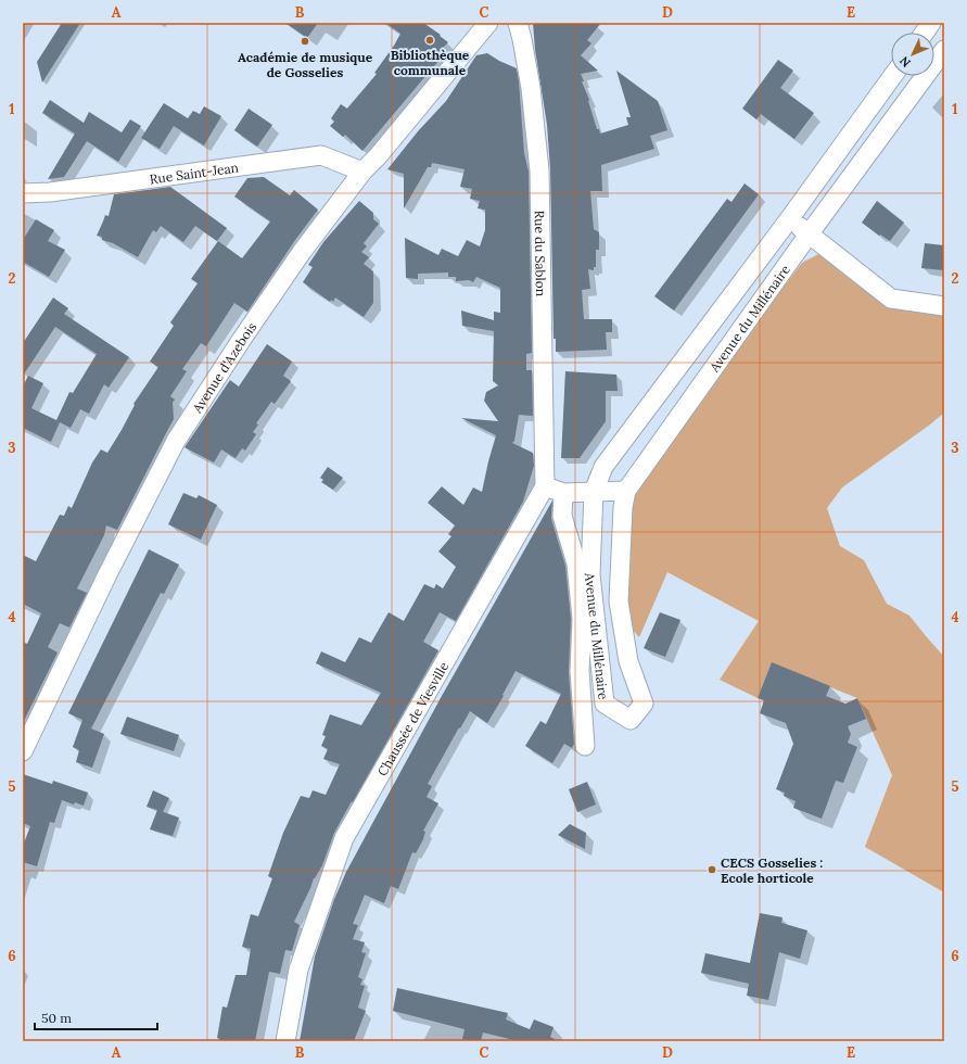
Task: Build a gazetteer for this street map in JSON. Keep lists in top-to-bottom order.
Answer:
{
  "streets": {
    "street": [
      "Rue Saint-Jean",
      "Rue du Sablon",
      "Avenue du Millénaire",
      "Avenue d'Azebois",
      "Chaussée de Viesville"
    ]
  },
  "crossings": [
    ["Rue Saint-Jean", "Avenue d'Azebois"],
    ["Rue du Sablon", "Chaussée de Viesville"]
  ],
  "places": ["Bibliothèque communale", "Académie de musique de Gosselies", "CECS Gosselies : Ecole horticole"],
  "scale_bar": "50 m",
  "north": "bottom left",
  "grid": {
    "columns": [
      "A",
      "B",
      "C",
      "D",
      "E"
    ],
    "rows": [
      "1",
      "2",
      "3",
      "4",
      "5",
      "6"
    ]
  }
}
